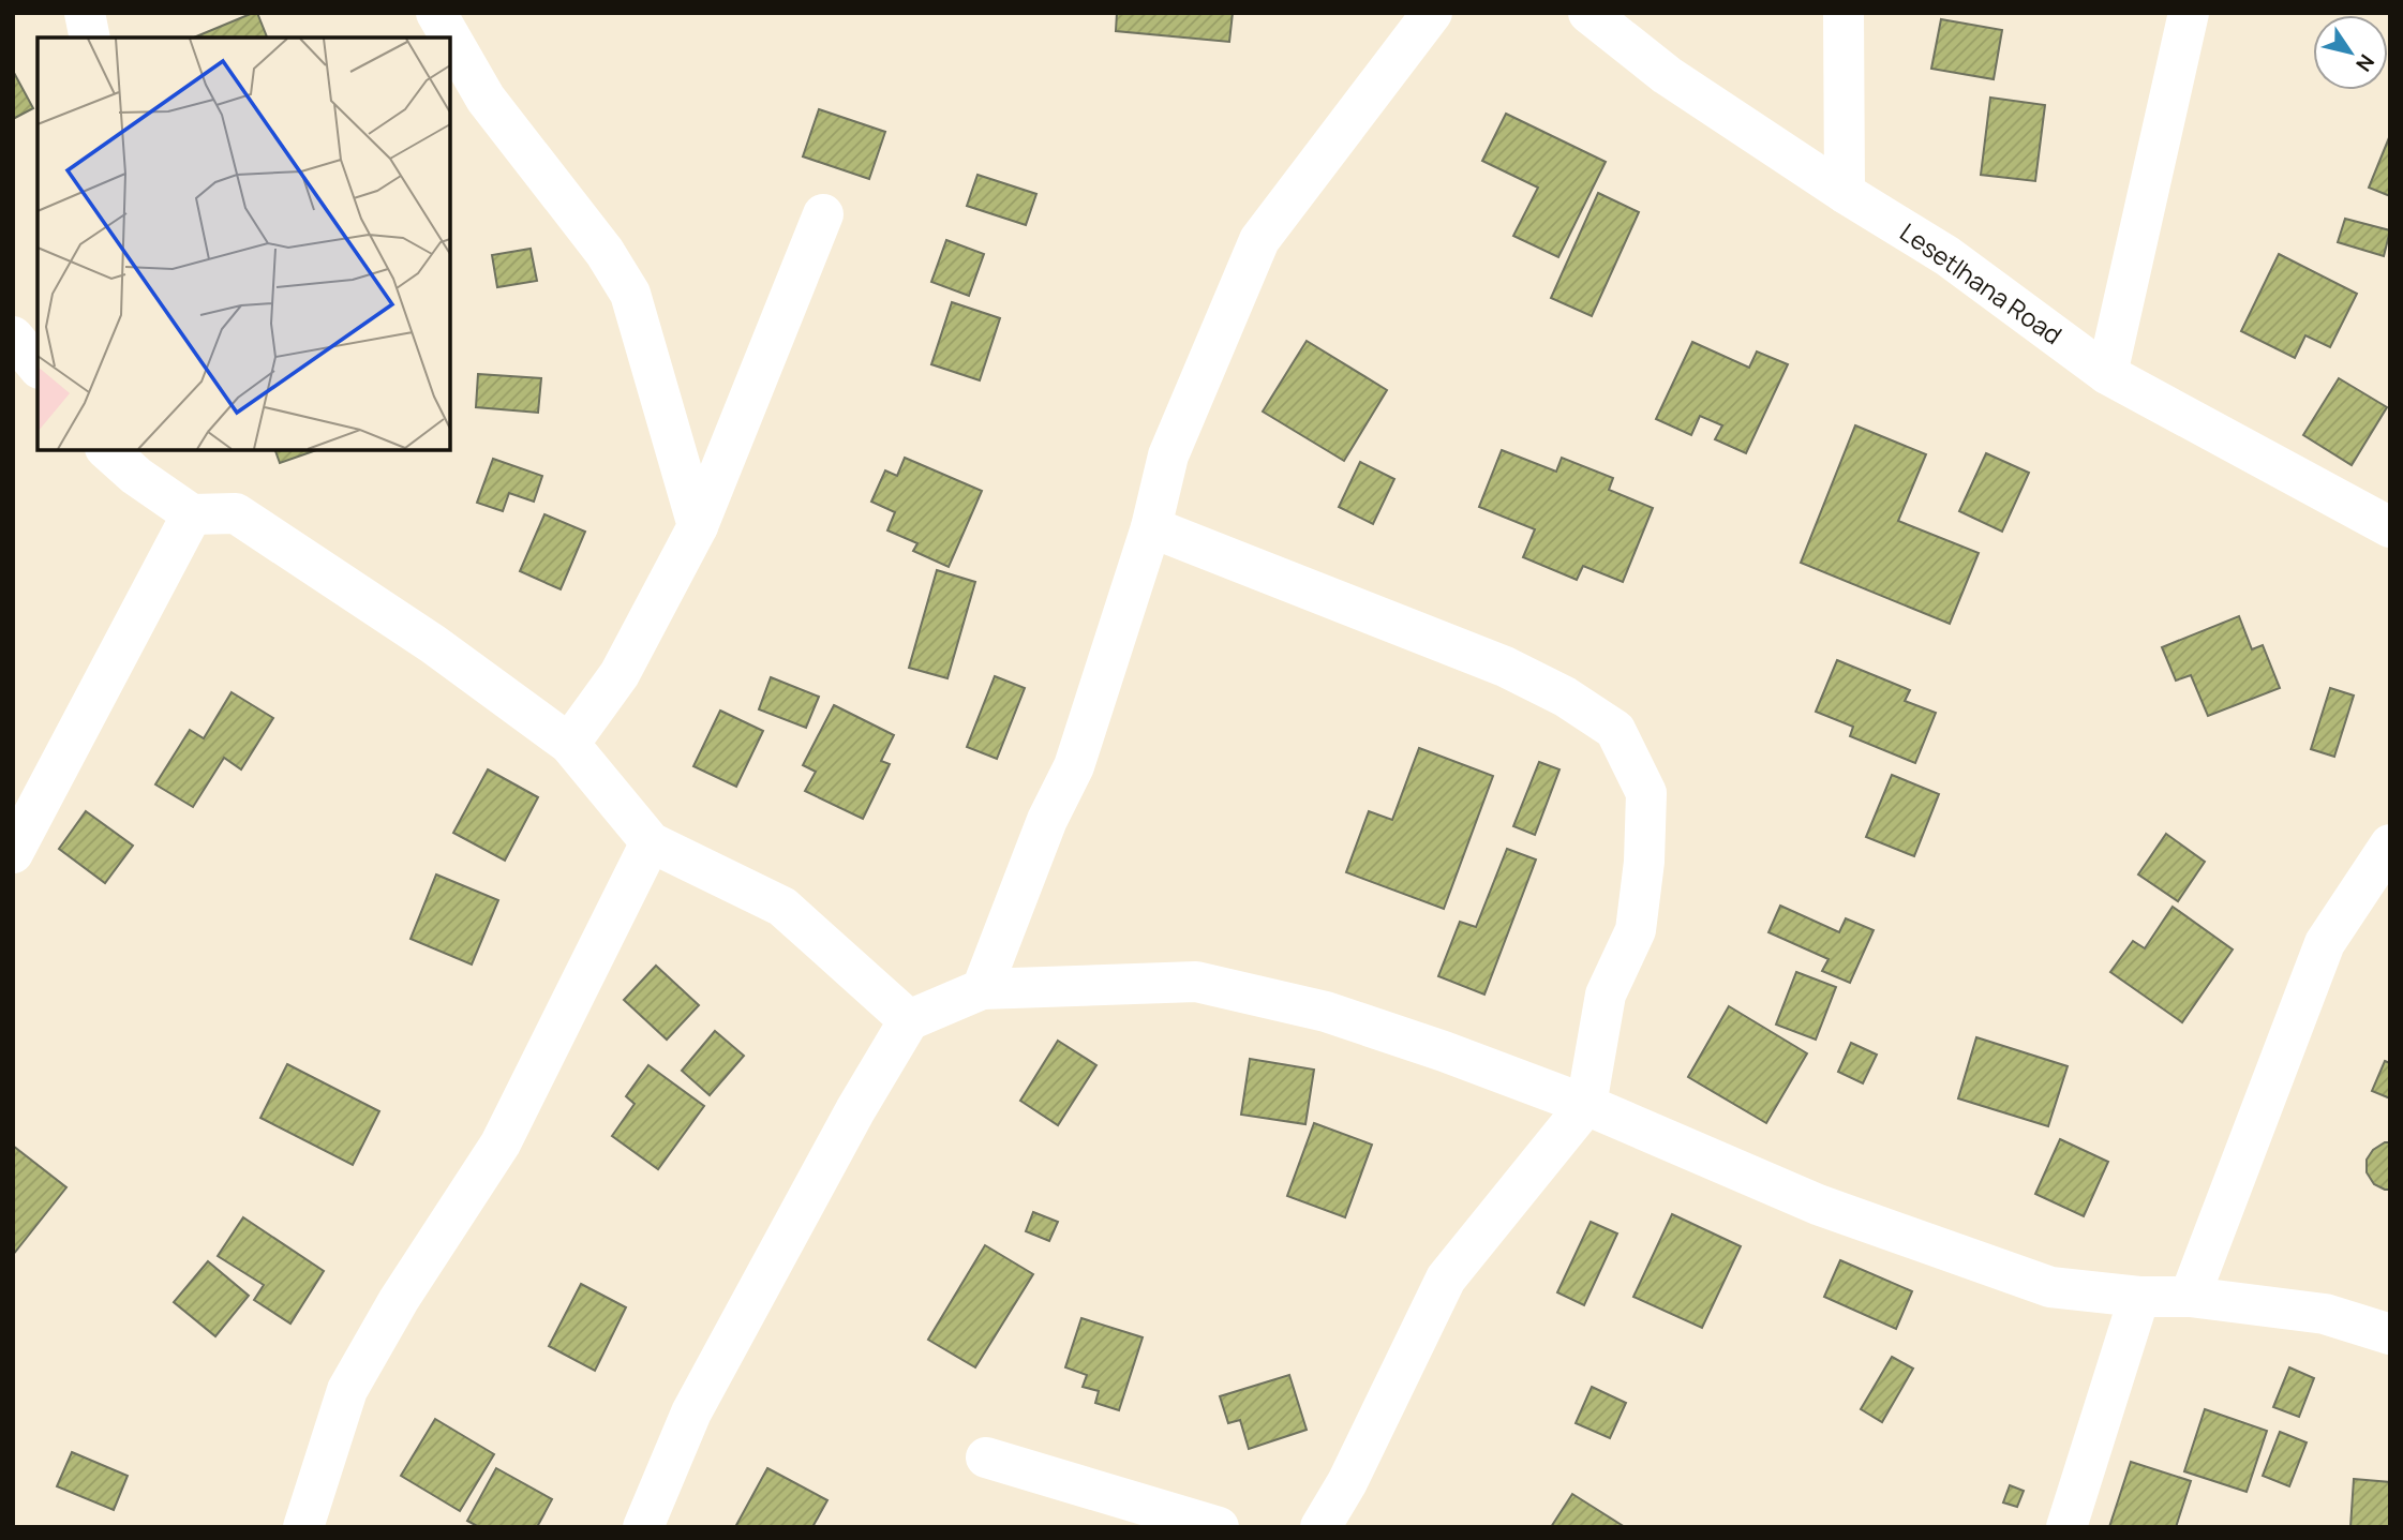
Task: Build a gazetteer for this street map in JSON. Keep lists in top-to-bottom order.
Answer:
{
  "streets": {
    "street": ["Lesetlhana Road"]
  },
  "north": "bottom right"
}
